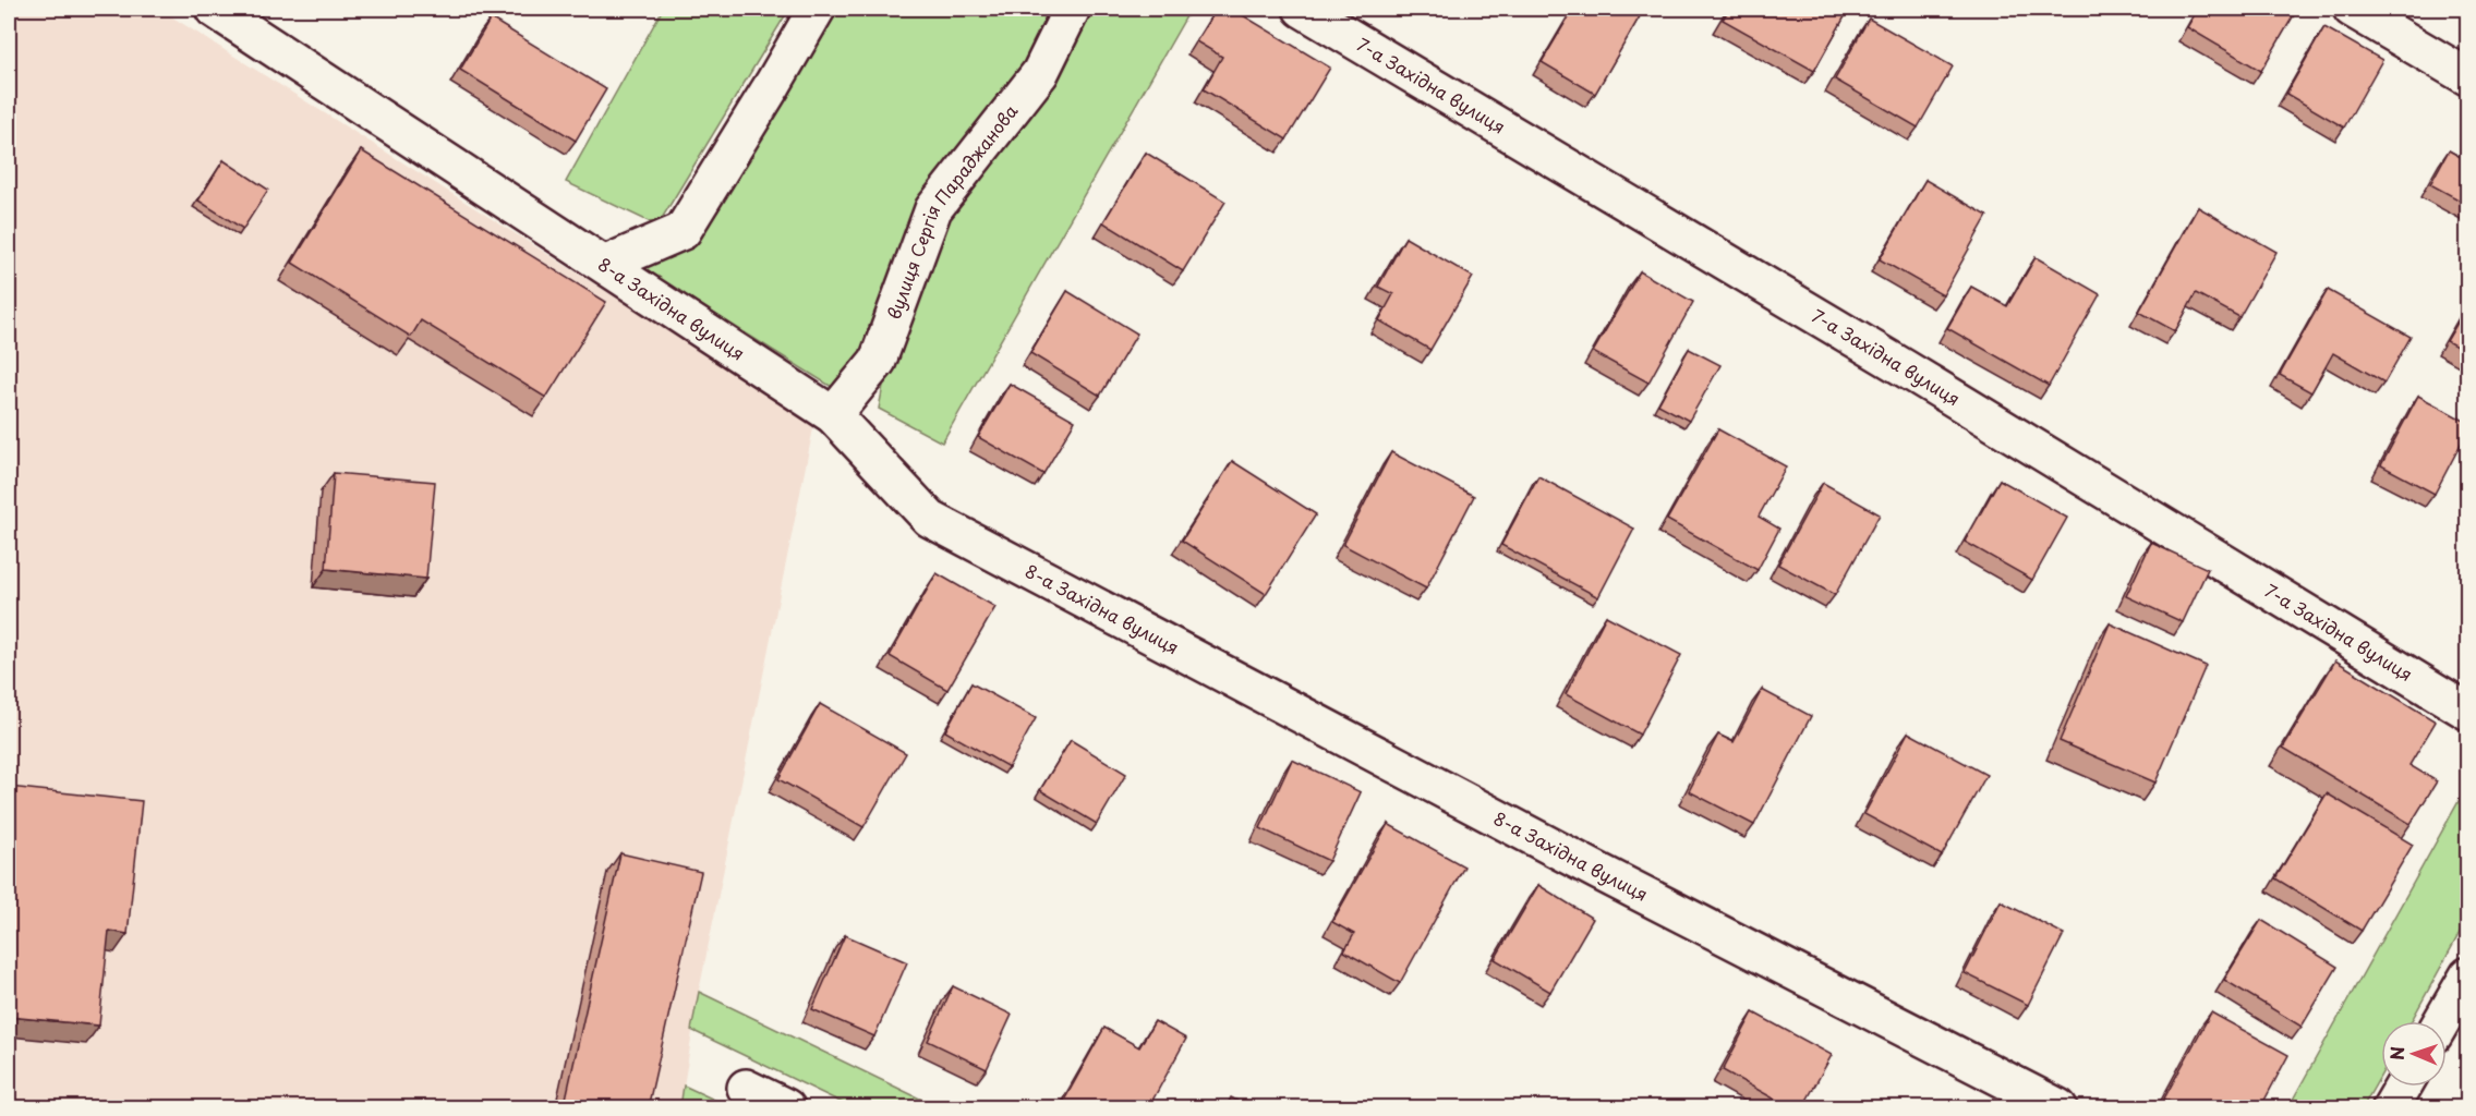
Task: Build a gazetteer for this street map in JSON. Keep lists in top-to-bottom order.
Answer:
{
  "streets": {
    "street": ["7-а Західна вулиця", "вулиця Сергія Параджанова", "8-а Західна вулиця"]
  },
  "crossings": [
    ["вулиця Сергія Параджанова", "8-а Західна вулиця"]
  ],
  "north": "left"
}
